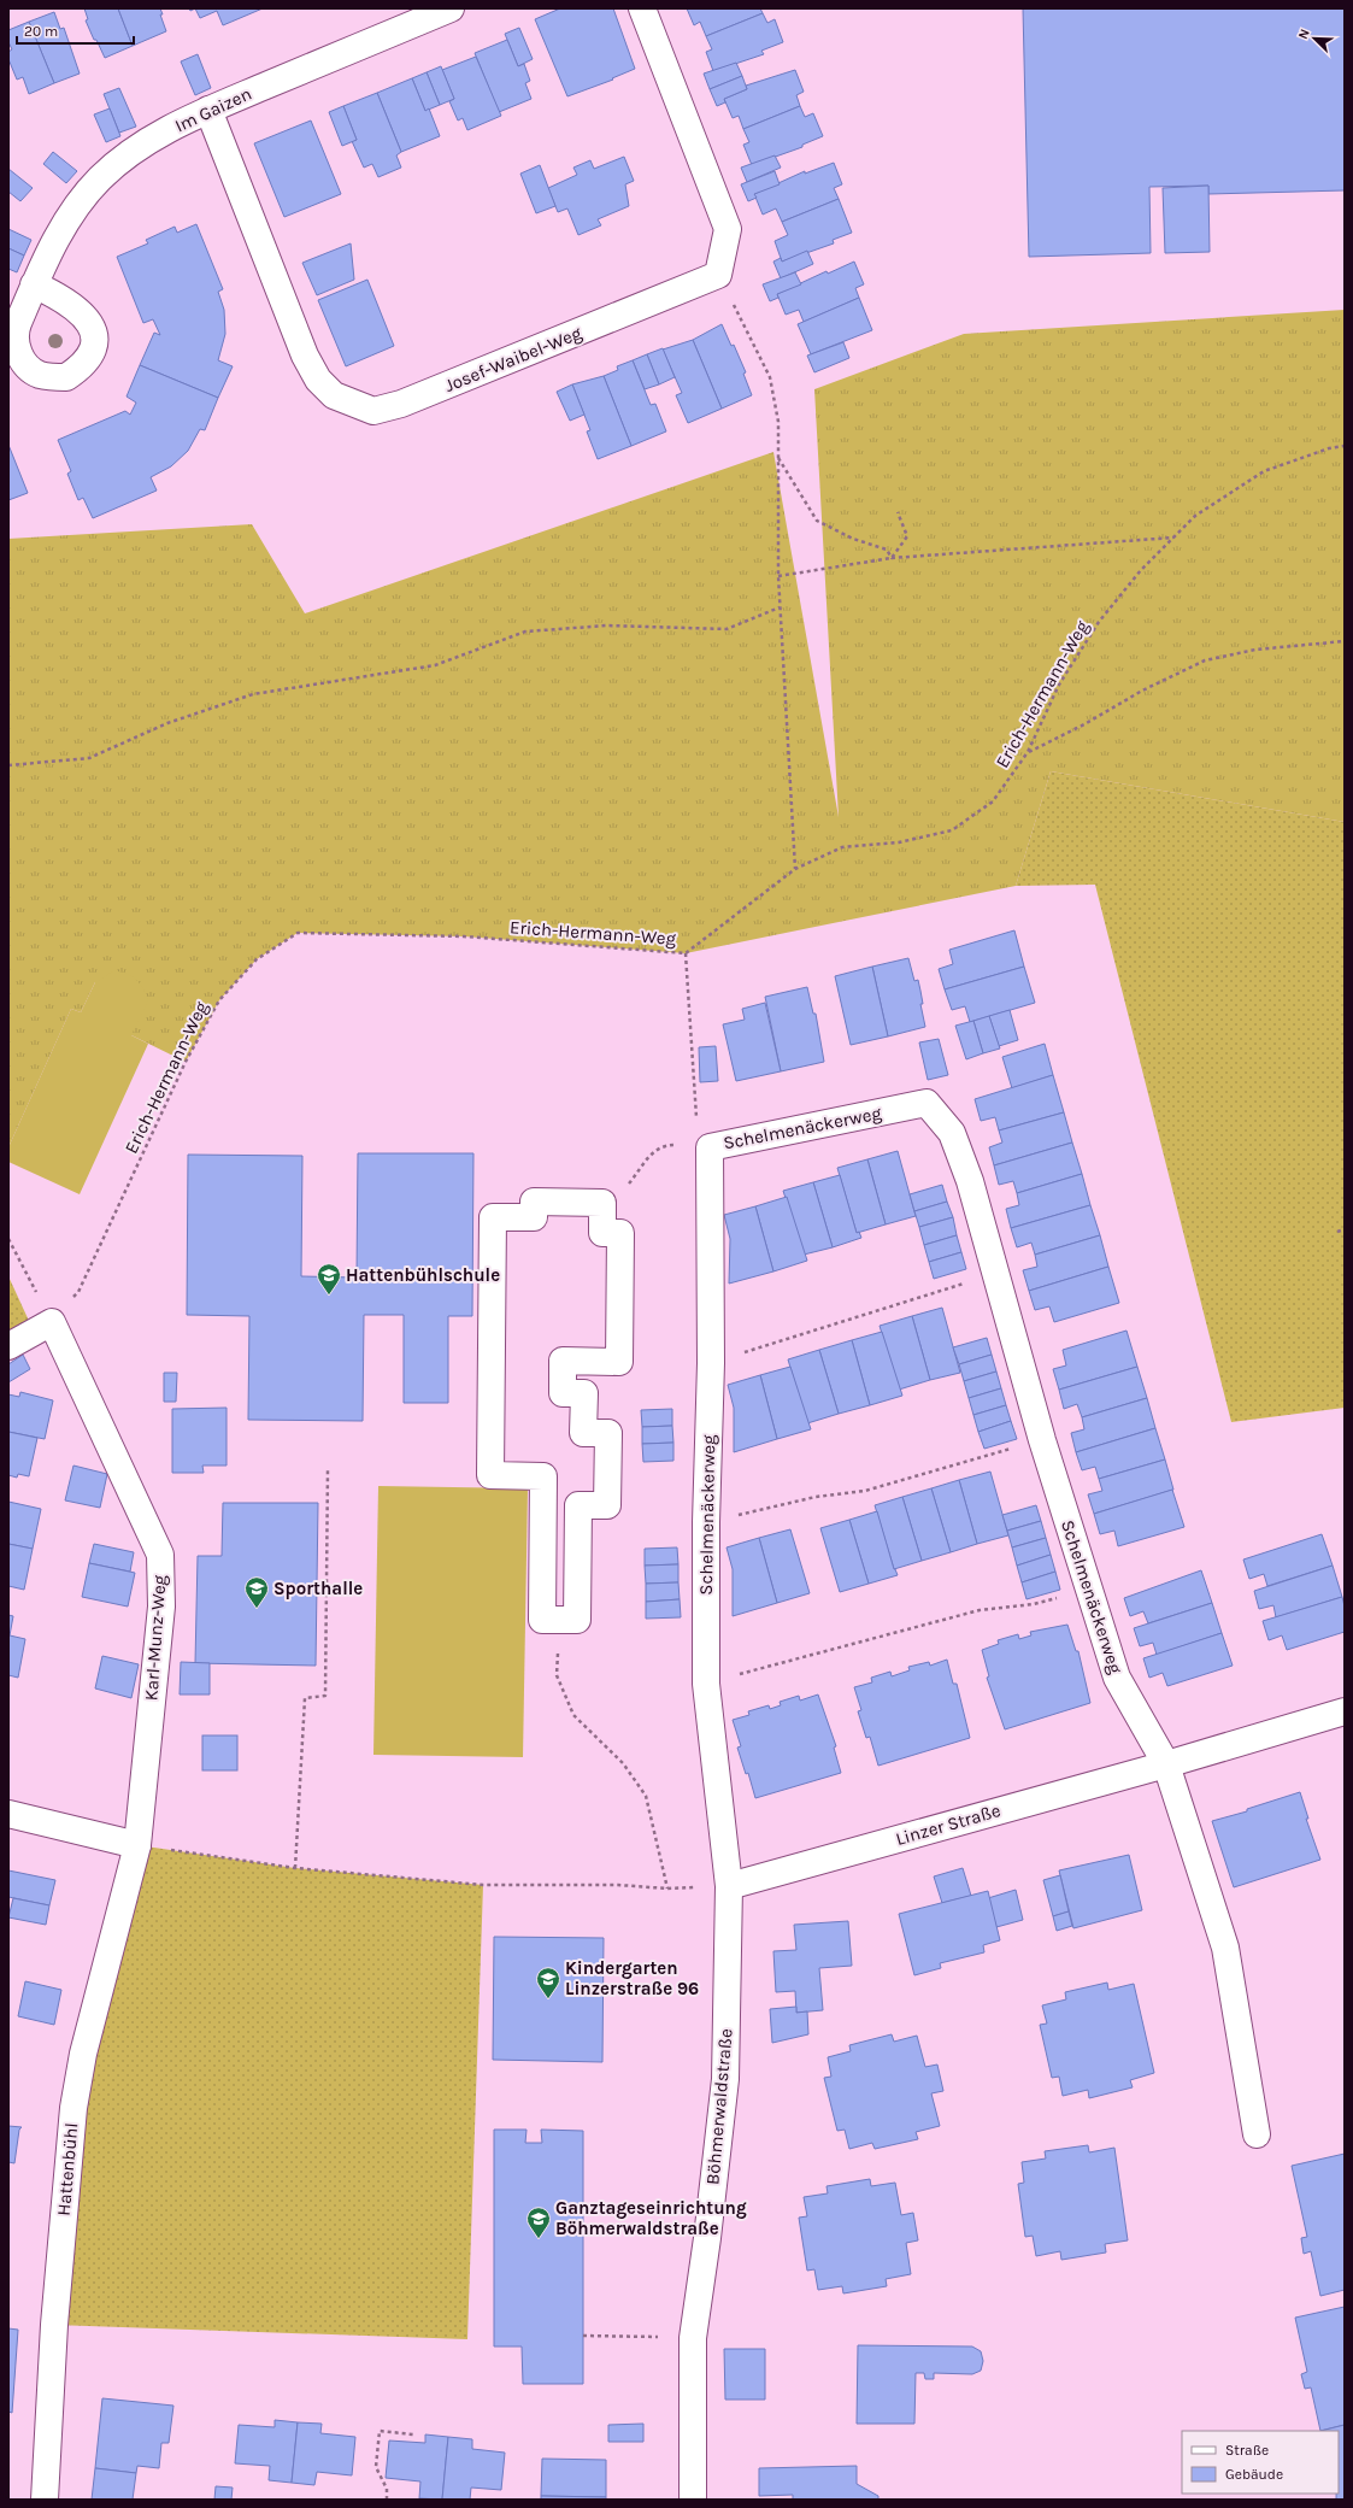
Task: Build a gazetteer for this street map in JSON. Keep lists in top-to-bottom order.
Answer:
{
  "streets": {
    "street": [
      "Im Gaizen",
      "Josef-Waibel-Weg",
      "Schelmenäckerweg",
      "Karl-Munz-Weg",
      "Linzer Straße",
      "Böhmerwaldstraße",
      "Hattenbühl"
    ],
    "path": ["Erich-Hermann-Weg"]
  },
  "crossings": [
    ["Im Gaizen", "Josef-Waibel-Weg"],
    ["Erich-Hermann-Weg", "Karl-Munz-Weg"],
    ["Schelmenäckerweg", "Linzer Straße"],
    ["Schelmenäckerweg", "Böhmerwaldstraße"],
    ["Karl-Munz-Weg", "Hattenbühl"],
    ["Linzer Straße", "Böhmerwaldstraße"]
  ],
  "places": {
    "school or university": [
      "Hattenbühlschule",
      "Sporthalle",
      "Kindergarten Linzerstraße 96",
      "Ganztageseinrichtung Böhmerwaldstraße"
    ]
  },
  "legend": ["Straße", "Gebäude"],
  "scale_bar": "20 m",
  "north": "top left"
}
